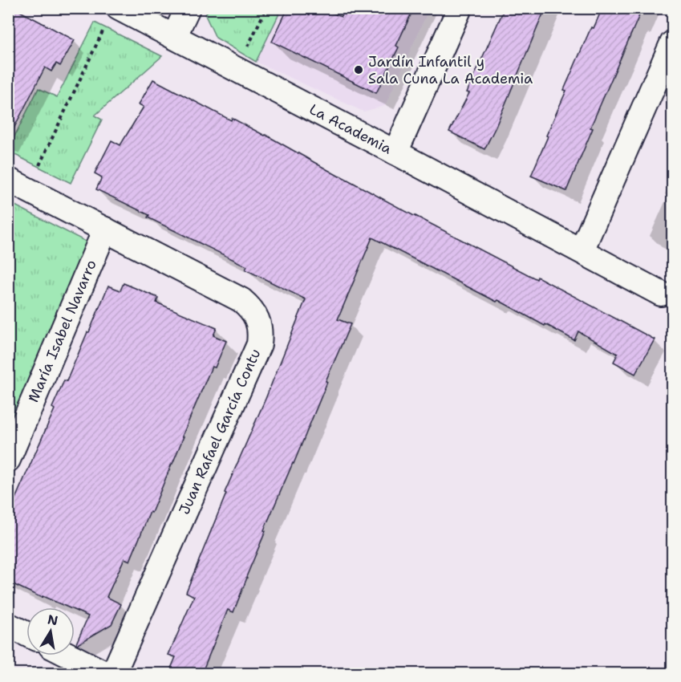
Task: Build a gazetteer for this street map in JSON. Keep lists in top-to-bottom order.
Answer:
{
  "streets": {
    "street": ["La Academia", "María Isabel Navarro", "Juan Rafael García Contu"]
  },
  "crossings": [
    ["María Isabel Navarro", "Juan Rafael García Contu"]
  ],
  "places": ["Jardín Infantil y Sala Cuna La Academia"],
  "north": "top"
}
